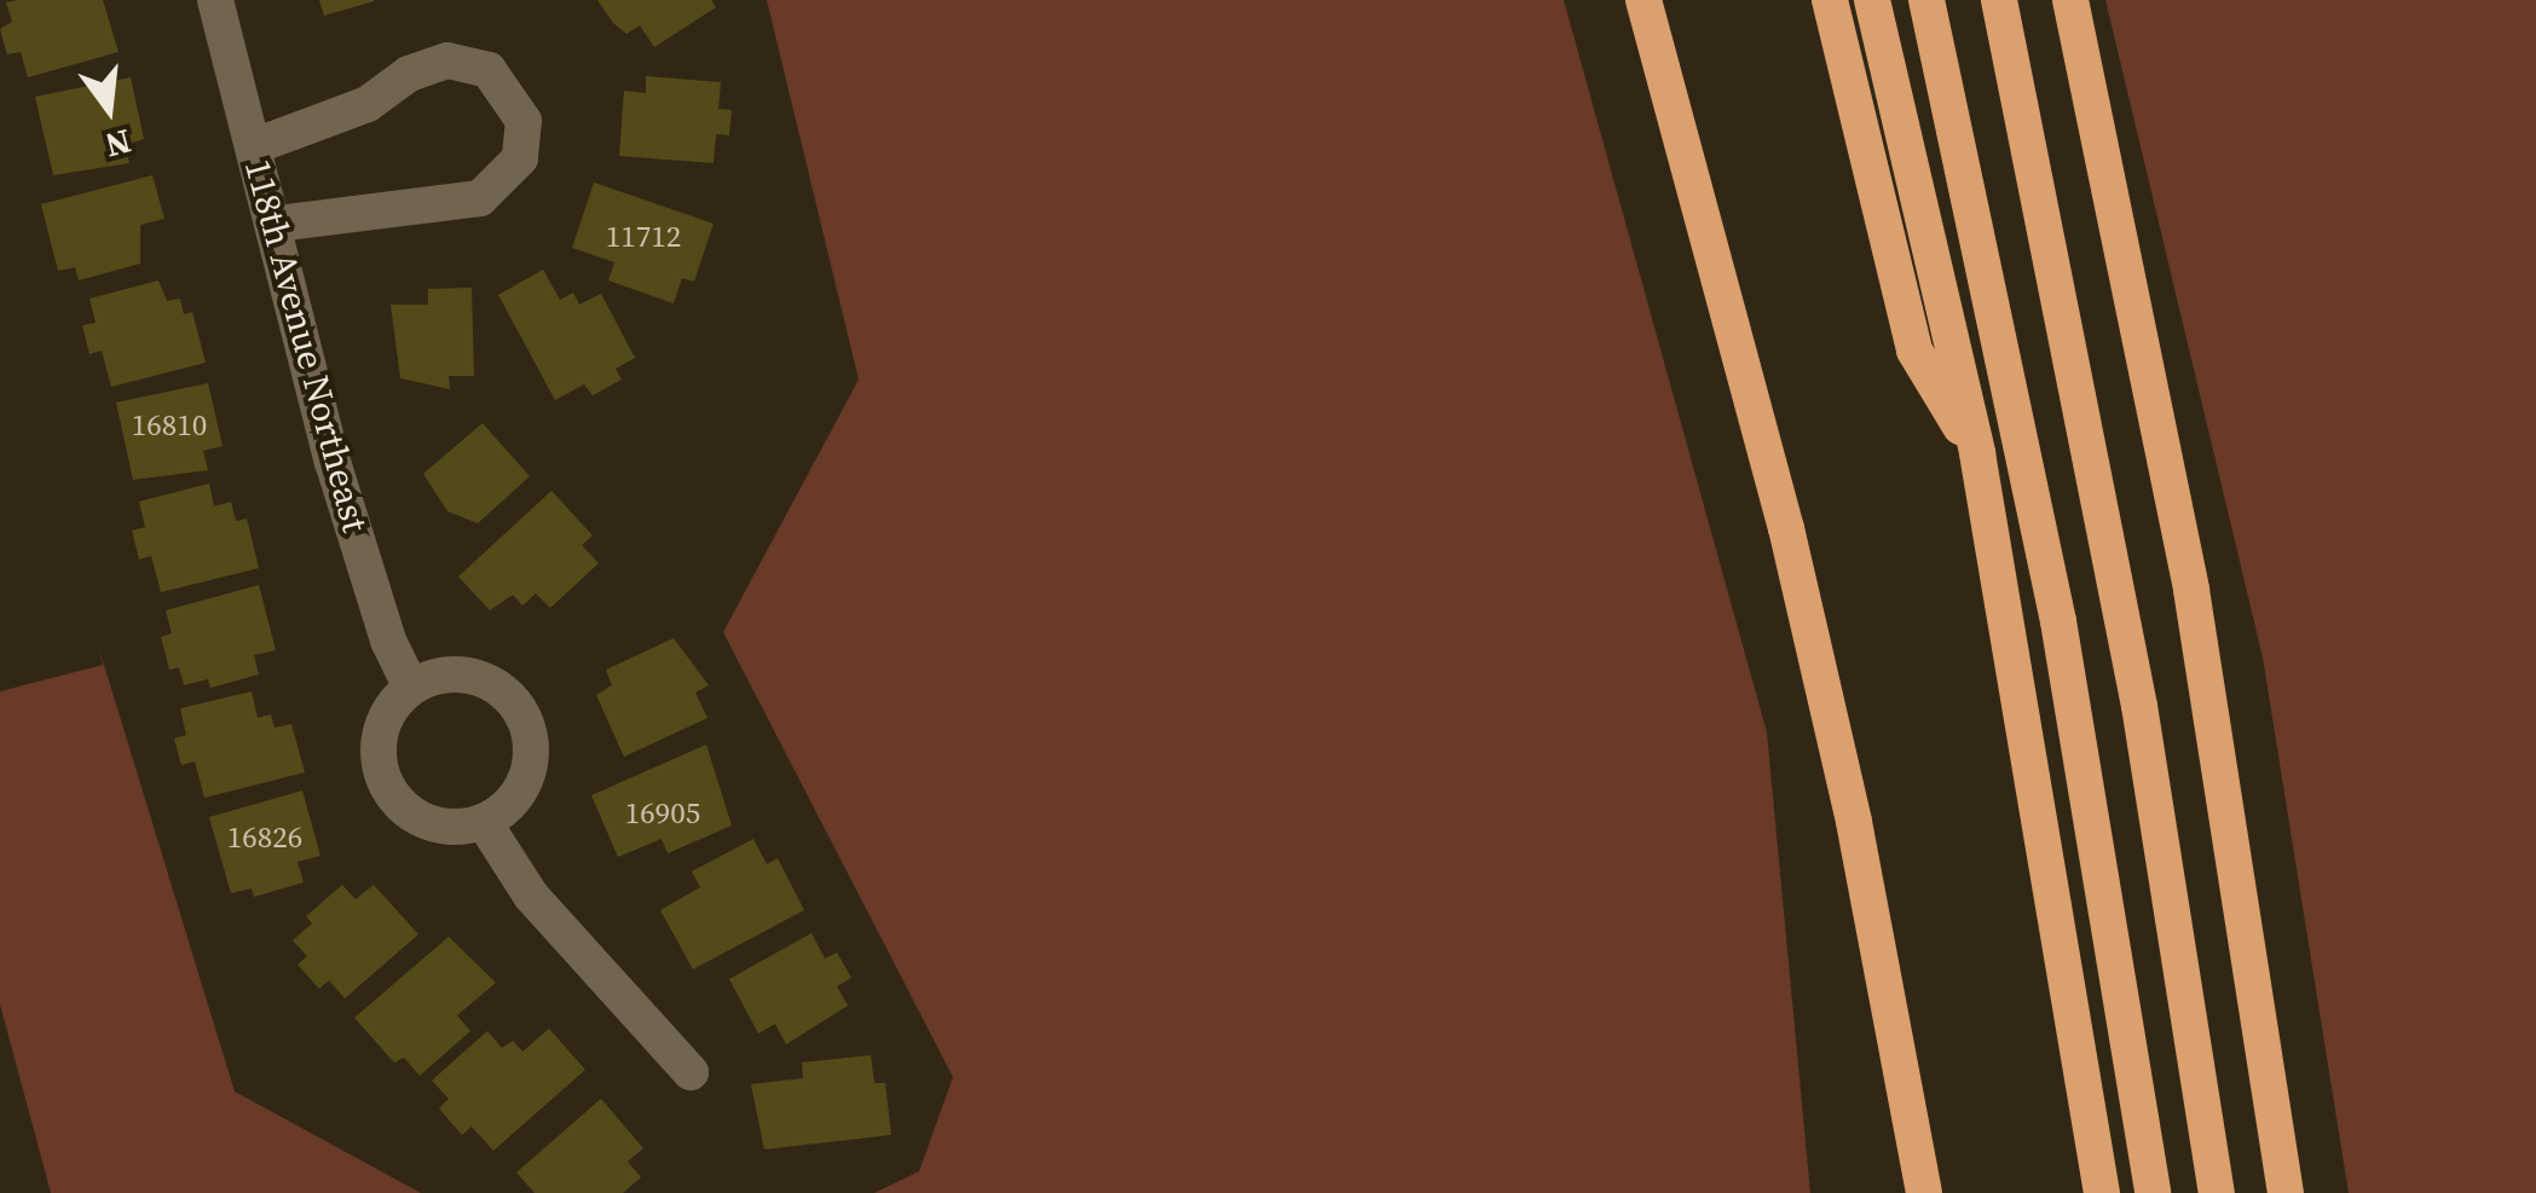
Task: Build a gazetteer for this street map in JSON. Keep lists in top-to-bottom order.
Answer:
{
  "streets": {
    "street": ["118th Avenue Northeast"]
  },
  "house_numbers": [
    "11712",
    "16810",
    "16905",
    "16826"
  ],
  "north": "bottom"
}
